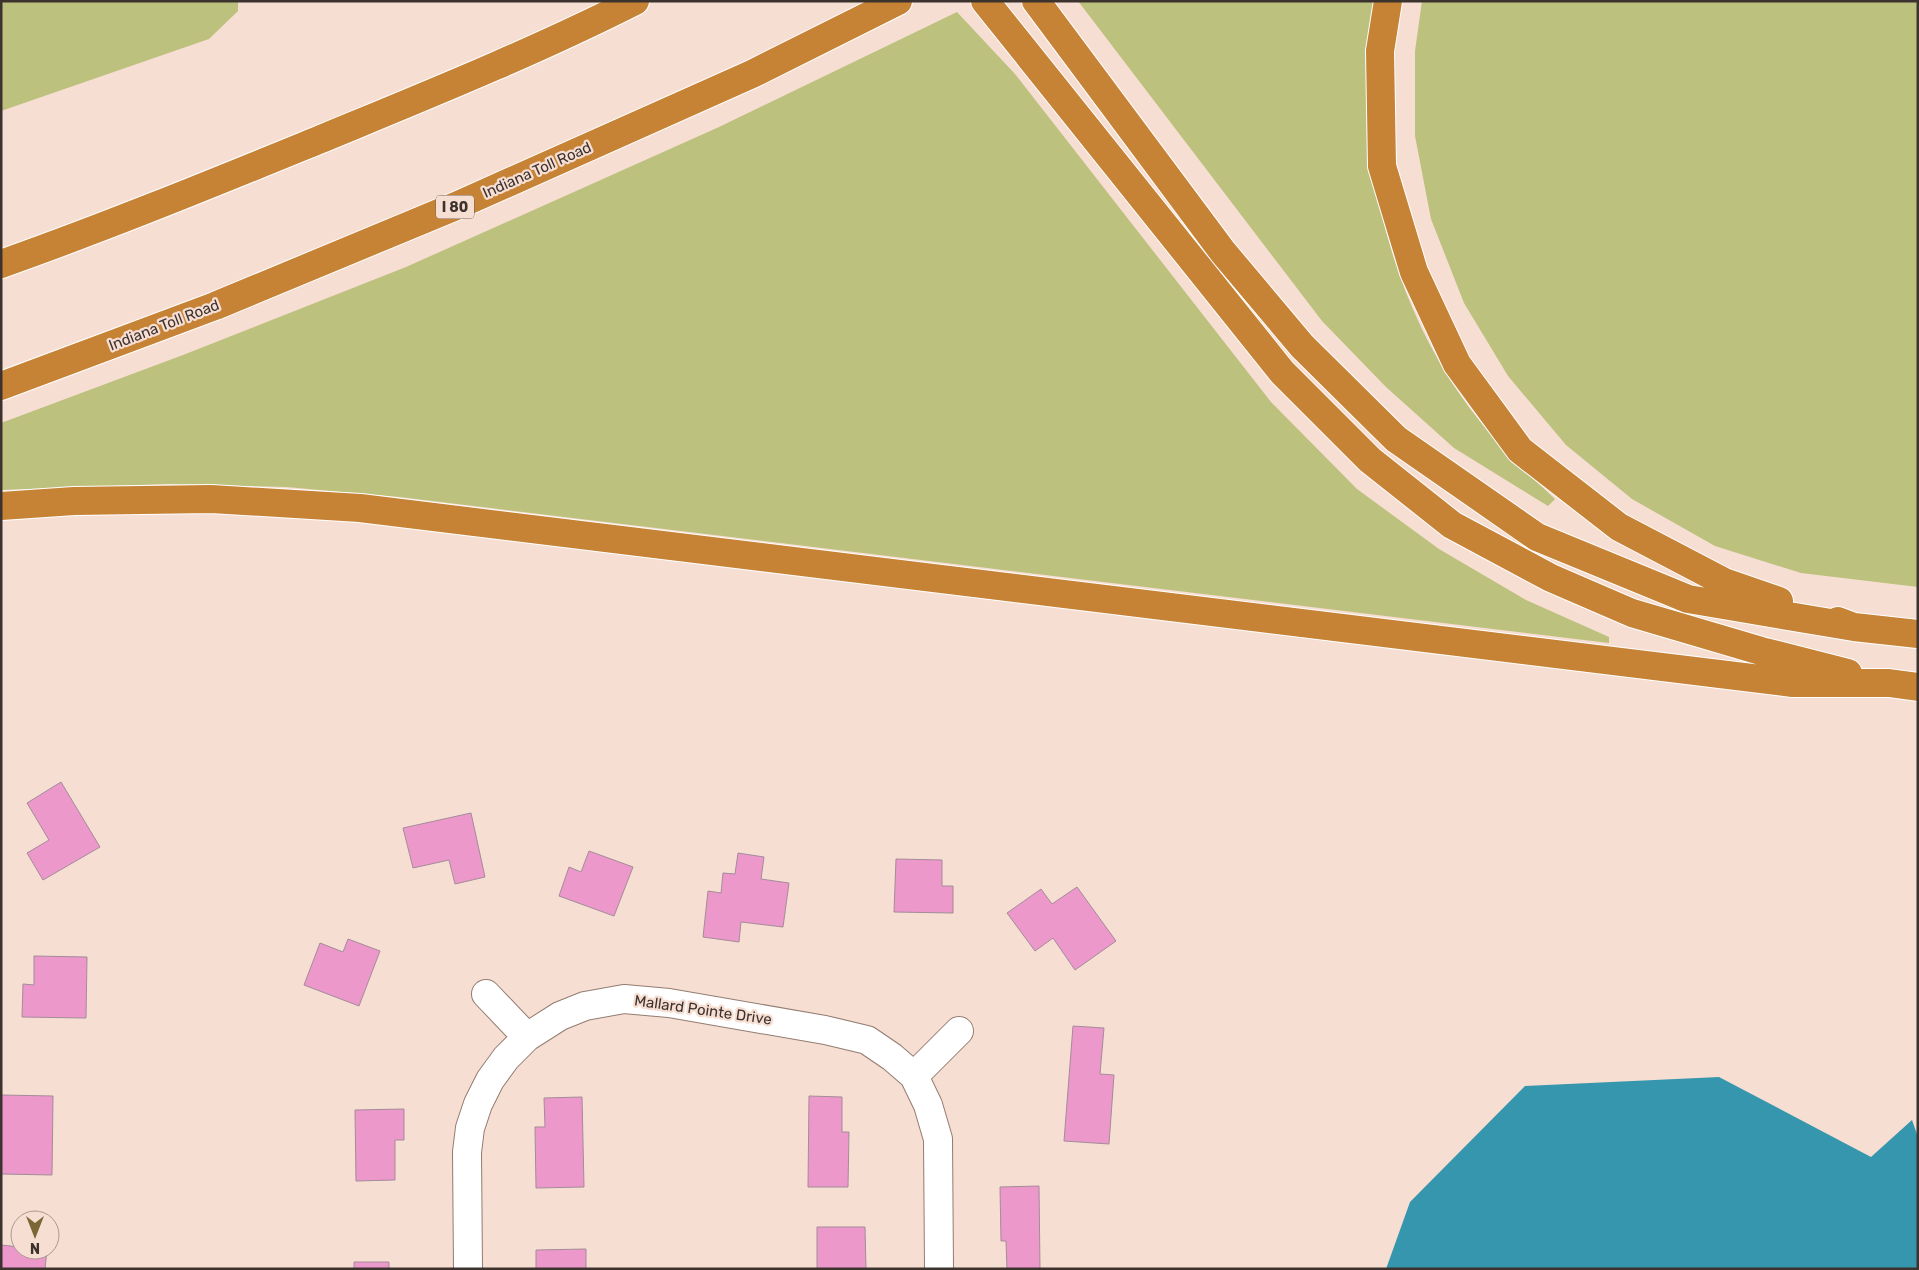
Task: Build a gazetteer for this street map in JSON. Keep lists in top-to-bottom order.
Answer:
{
  "streets": {
    "highway": ["Indiana Toll Road", "I 80"],
    "street": ["Mallard Pointe Drive"]
  },
  "north": "bottom"
}
